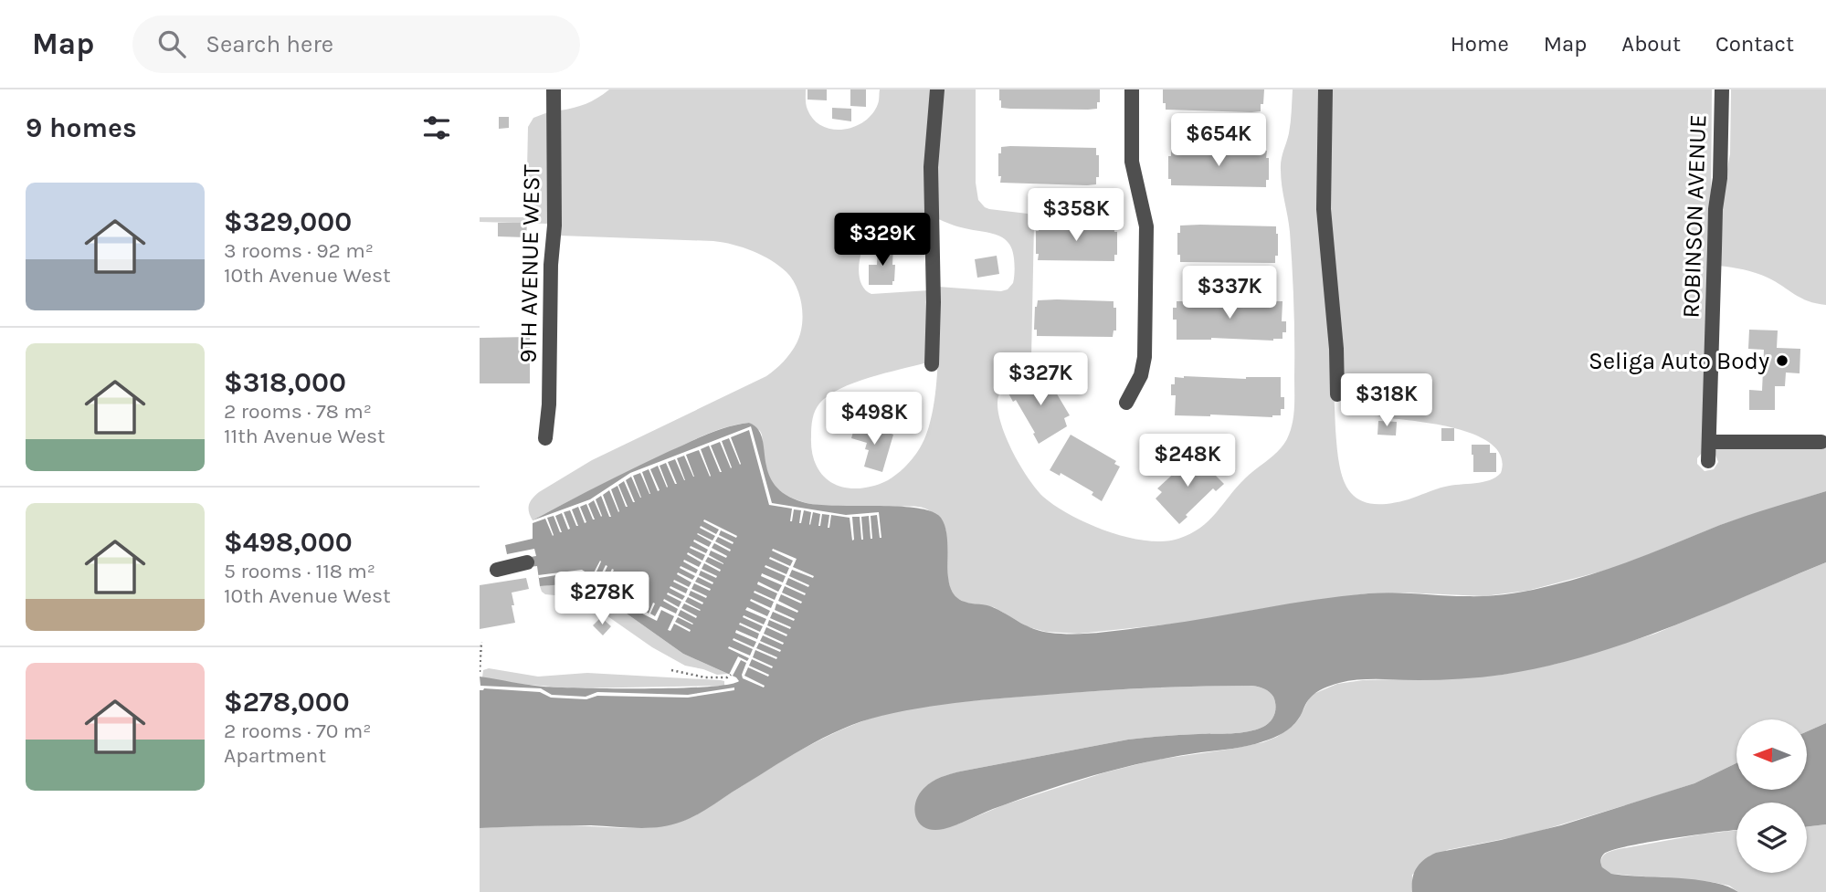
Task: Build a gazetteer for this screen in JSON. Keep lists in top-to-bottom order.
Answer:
{
  "streets": {
    "street": ["ROBINSON AVENUE", "9TH AVENUE WEST"]
  },
  "places": ["Seliga Auto Body"],
  "north": "left",
  "page": {
    "header": "Map",
    "search": "Search here",
    "nav": [
      "Home",
      "Map",
      "About",
      "Contact"
    ],
    "heading": "9 homes",
    "price": [
      "$654K",
      "$358K",
      "$329K",
      "$337K",
      "$327K",
      "$318K",
      "$498K",
      "$248K",
      "$278K"
    ],
    "list": [
      {
        "name": "$329,000",
        "note": "3 rooms · 92 m² · 10th Avenue West"
      },
      {
        "name": "$318,000",
        "note": "2 rooms · 78 m² · 11th Avenue West"
      },
      {
        "name": "$498,000",
        "note": "5 rooms · 118 m² · 10th Avenue West"
      },
      {
        "name": "$278,000",
        "note": "2 rooms · 70 m² · Apartment"
      }
    ]
  }
}
